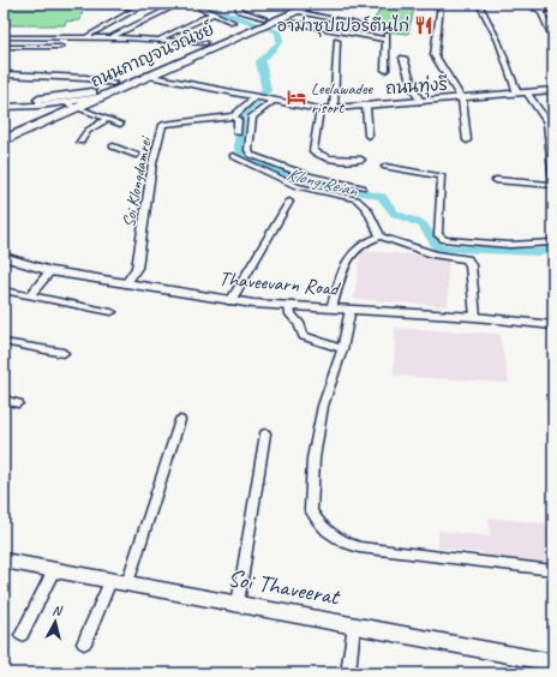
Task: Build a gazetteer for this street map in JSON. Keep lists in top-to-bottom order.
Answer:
{
  "streets": {
    "main road": ["ถนนกาญจนวณิชย์"],
    "street": [
      "ถนนทุ่งรี",
      "Soi Klongdamrei",
      "Thaveevarn Road",
      "Soi Thaveerat"
    ]
  },
  "crossings": [
    ["ถนนกาญจนวณิชย์", "ถนนทุ่งรี"],
    ["ถนนกาญจนวณิชย์", "Soi Klongdamrei"],
    ["Soi Klongdamrei", "Thaveevarn Road"]
  ],
  "water": ["Klong Reian"],
  "places": {
    "restaurant": ["อาม่าซุปเปอร์ตีนไก่"],
    "hotel": ["Leelawadee risort"]
  },
  "north": "top"
}
